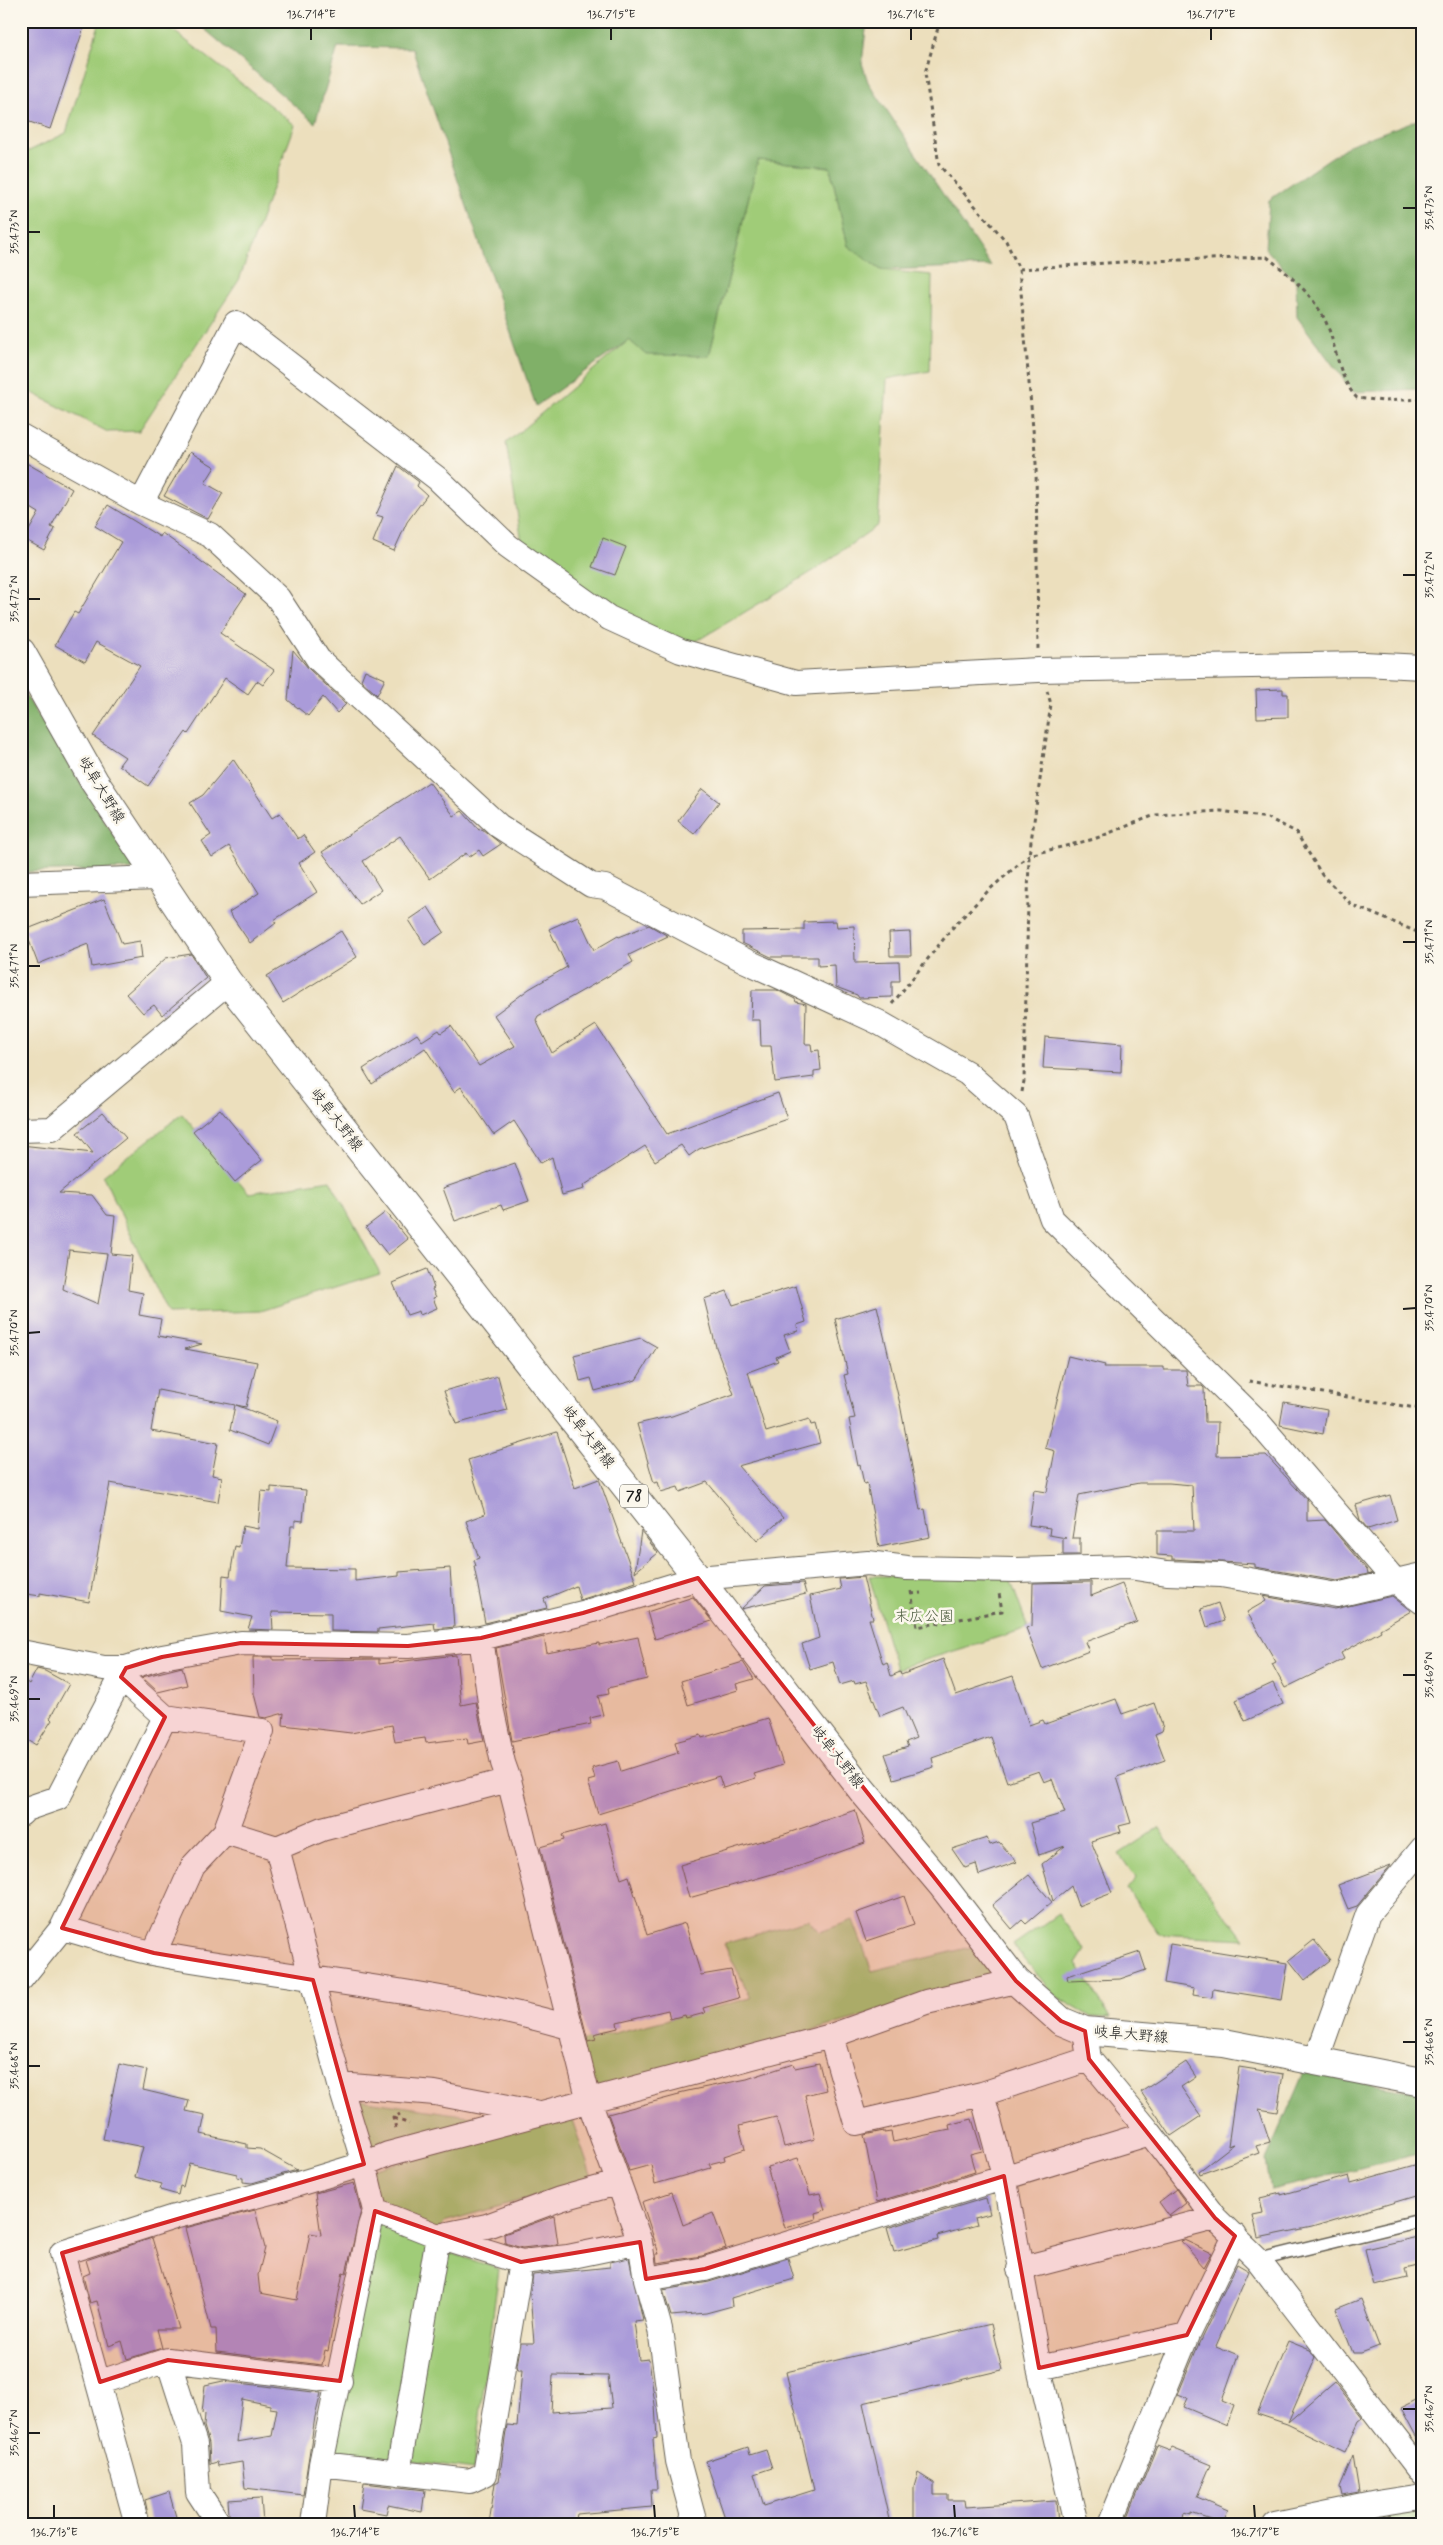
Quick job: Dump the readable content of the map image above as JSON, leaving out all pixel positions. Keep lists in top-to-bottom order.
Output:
{
  "streets": {
    "main road": ["岐阜大野線", "78"]
  },
  "parks": ["末広公園"],
  "coordinates": [
    "136.714°E",
    "136.715°E",
    "136.716°E",
    "136.717°E",
    "35.473°N",
    "35.472°N",
    "35.471°N",
    "35.470°N",
    "35.469°N",
    "35.468°N",
    "35.467°N",
    "136.713°E"
  ]
}
